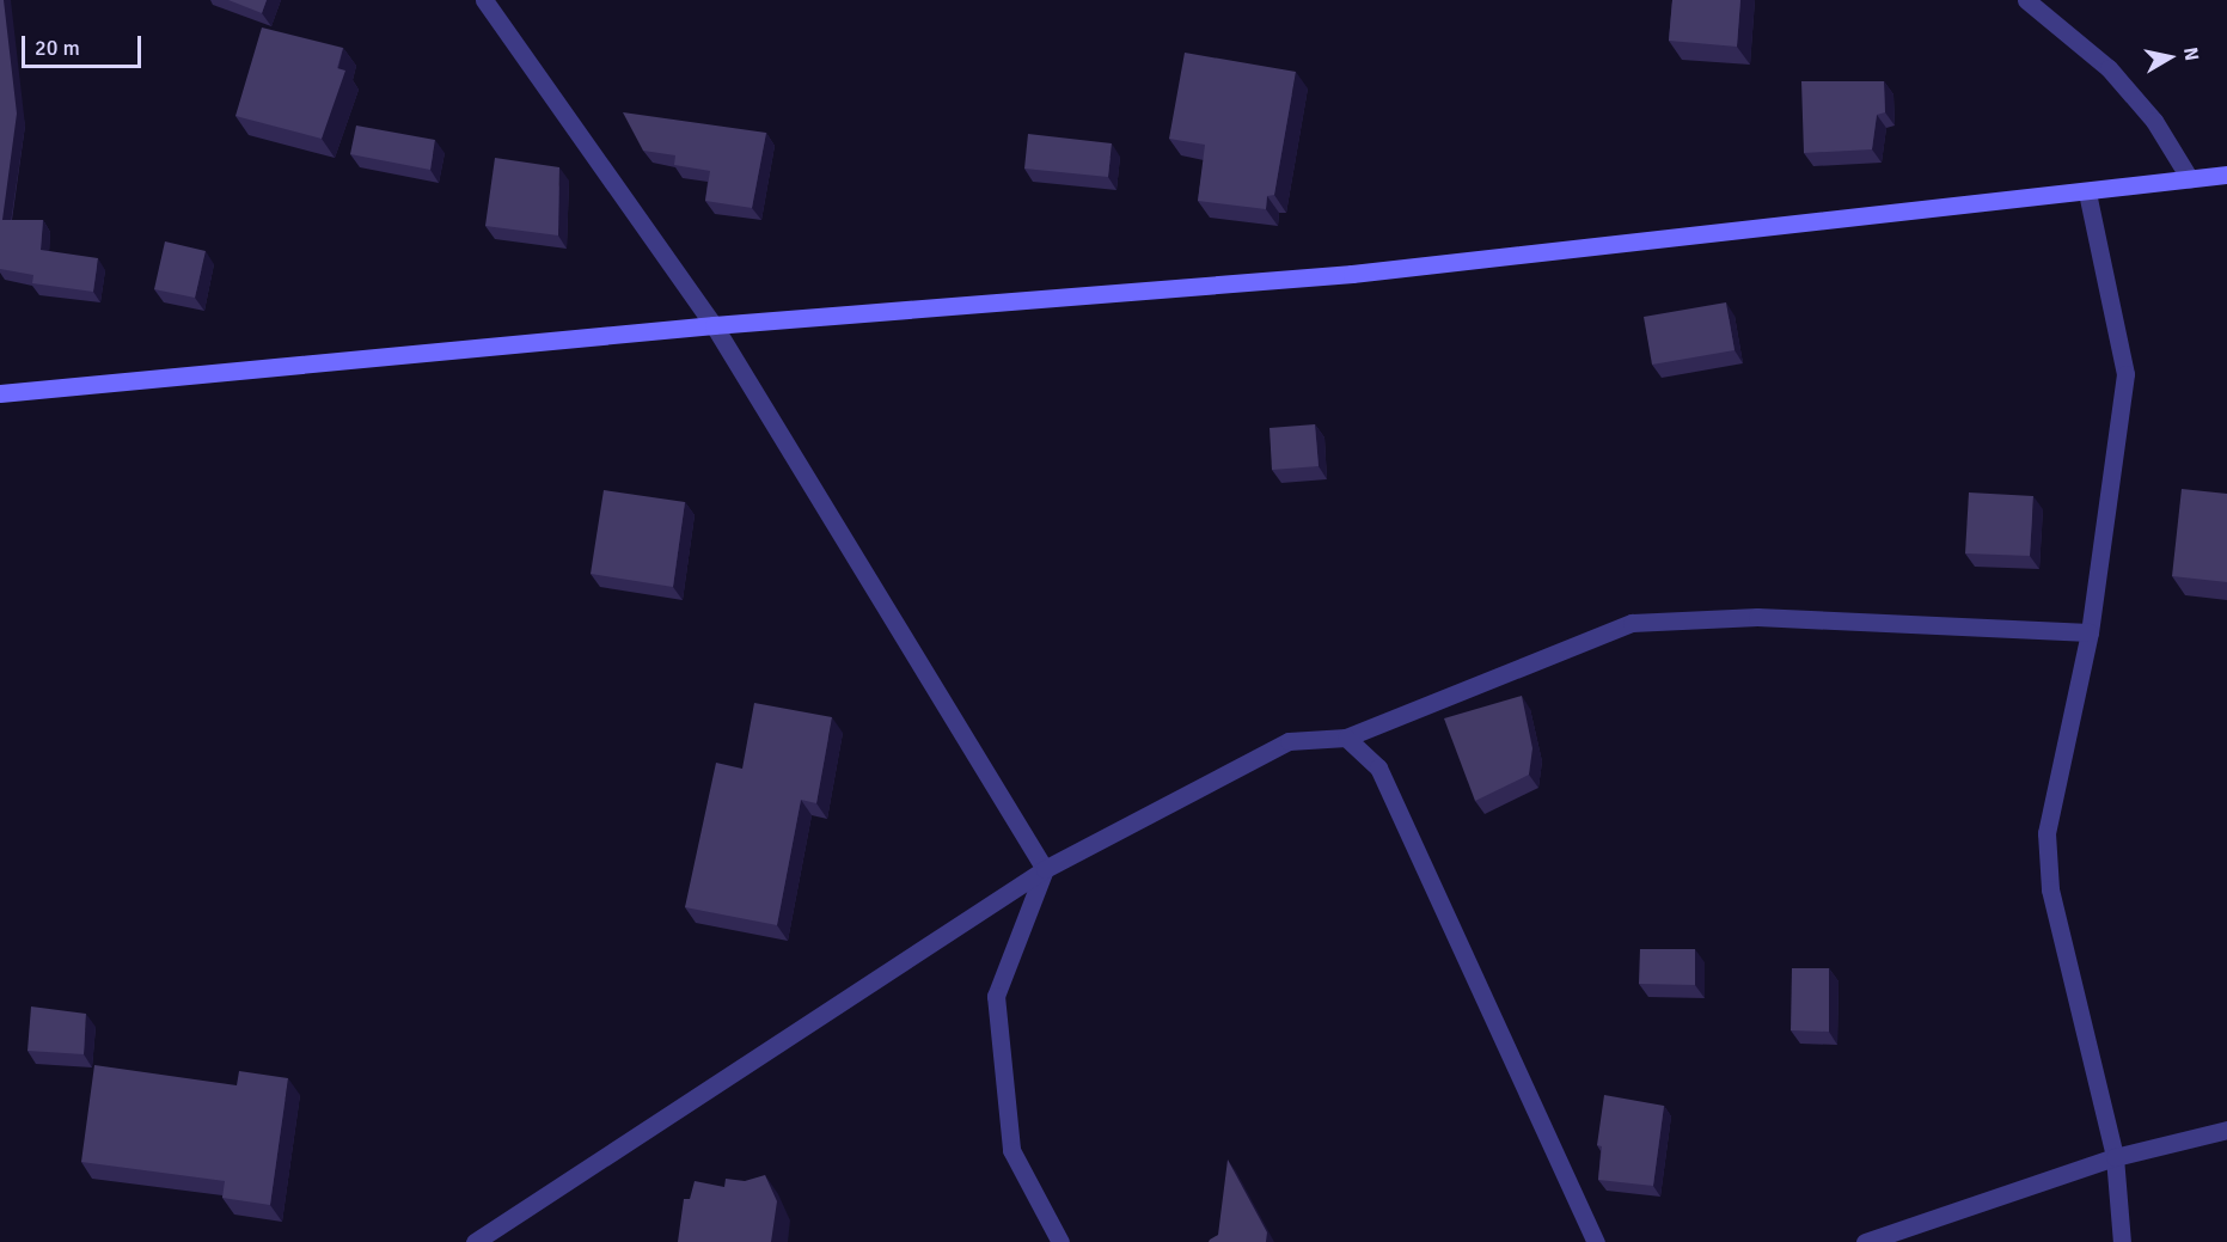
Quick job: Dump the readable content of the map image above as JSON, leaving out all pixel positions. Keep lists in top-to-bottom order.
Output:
{
  "scale_bar": "20 m",
  "north": "right"
}
